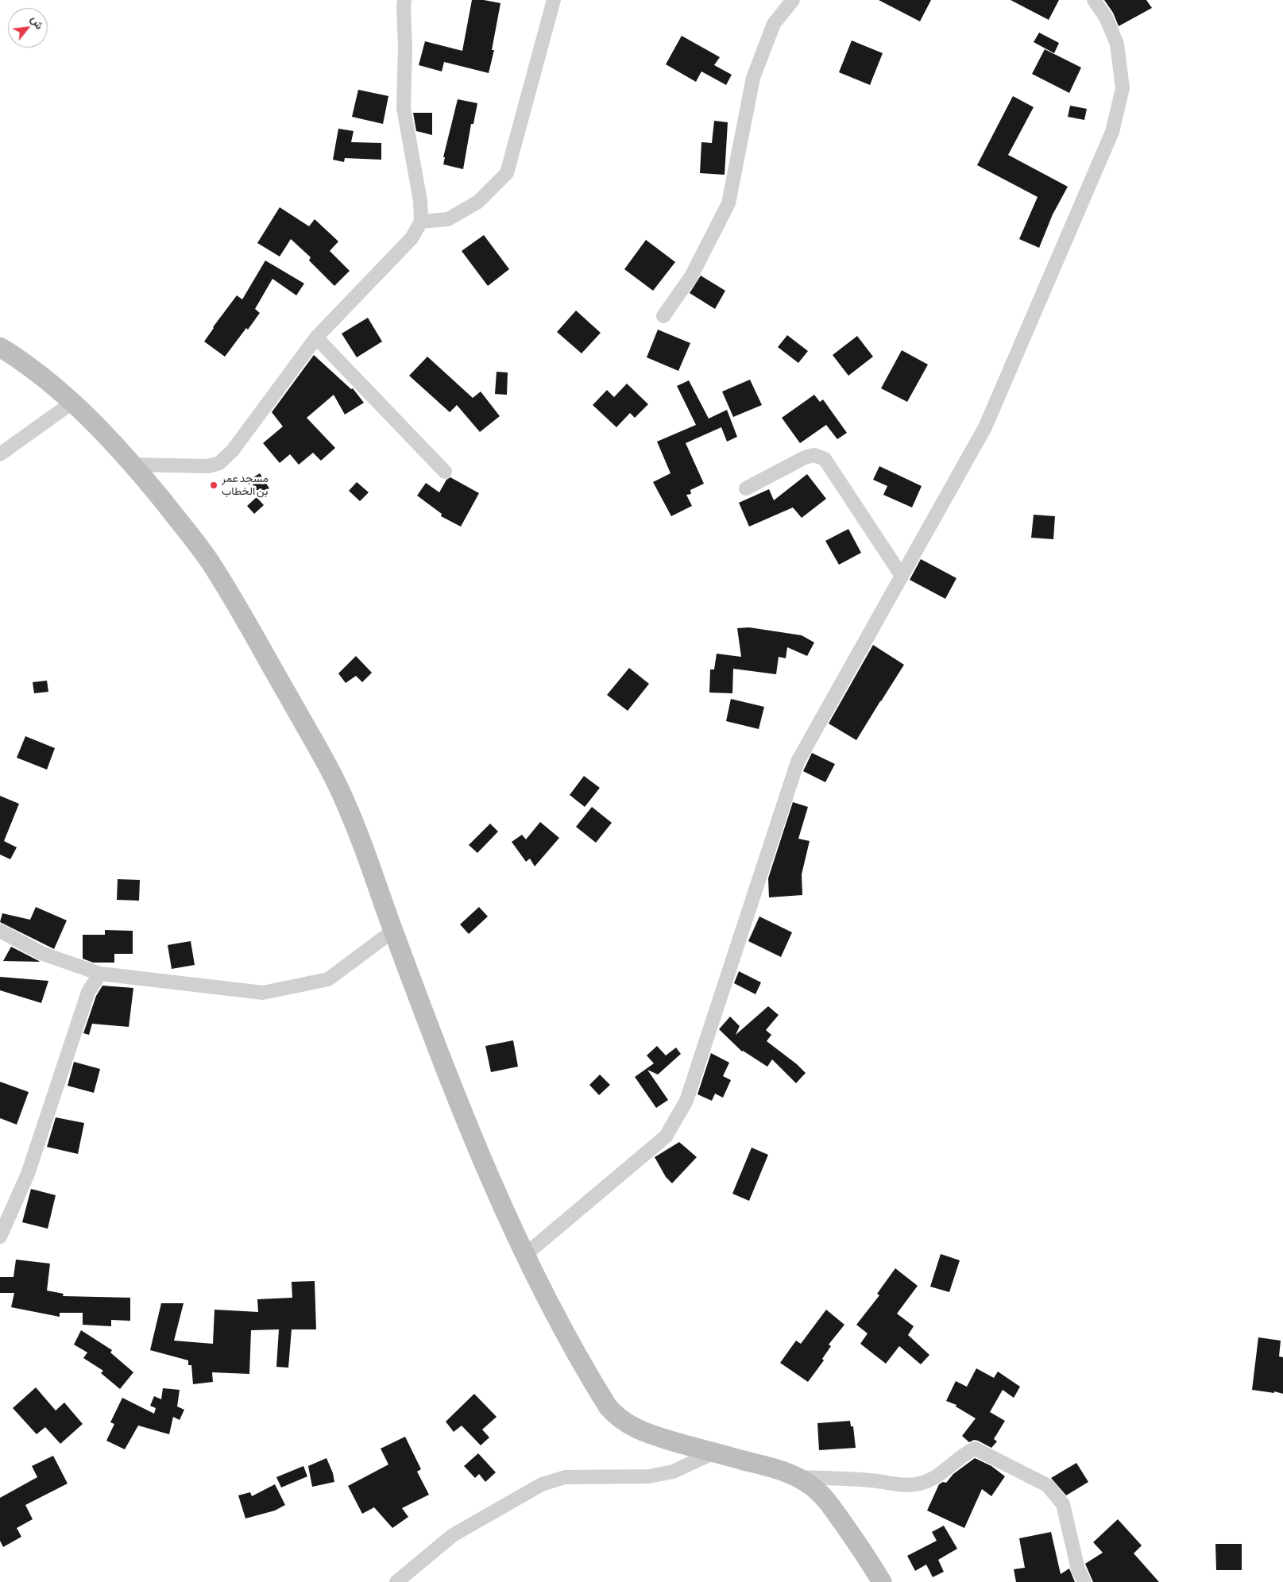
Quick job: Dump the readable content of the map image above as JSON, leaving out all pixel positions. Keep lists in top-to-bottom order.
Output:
{
  "places": ["مسجد عمر بن الخطاب"],
  "north": "top right"
}
